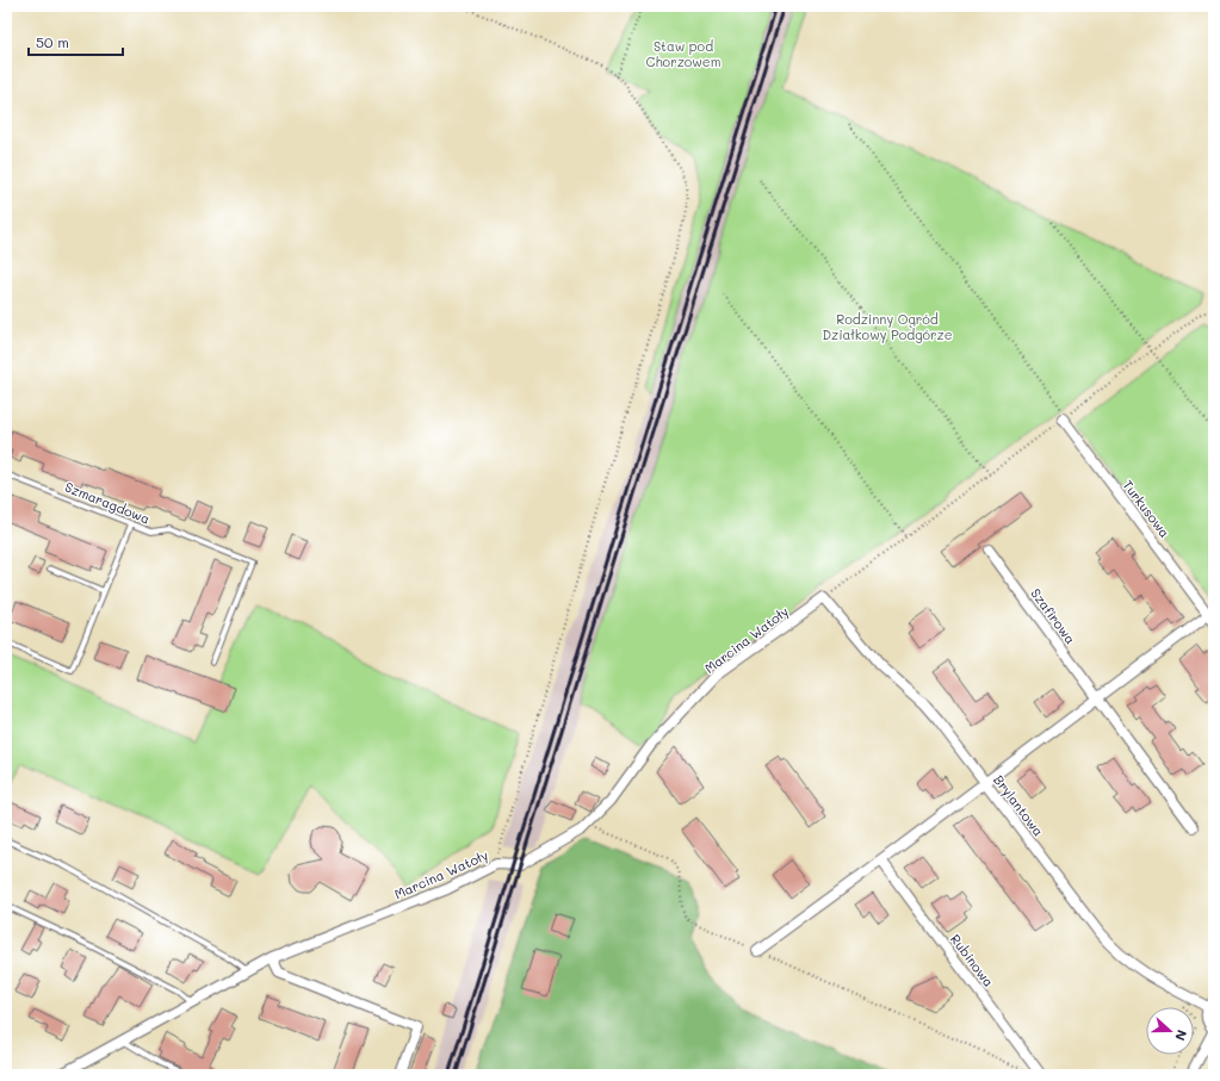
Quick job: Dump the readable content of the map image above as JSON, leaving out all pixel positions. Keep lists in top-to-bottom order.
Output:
{
  "streets": {
    "street": [
      "Turkusowa",
      "Szafirowa",
      "Marcina Watoły",
      "Brylantowa",
      "Rubinowa"
    ],
    "lane": ["Szmaragdowa"]
  },
  "crossings": [
    ["Turkusowa", "Szafirowa"],
    ["Marcina Watoły", "Brylantowa"]
  ],
  "parks": ["Staw pod Chorzowem", "Rodzinny Ogród Działkowy Podgórze"],
  "scale_bar": "50 m",
  "north": "right"
}
